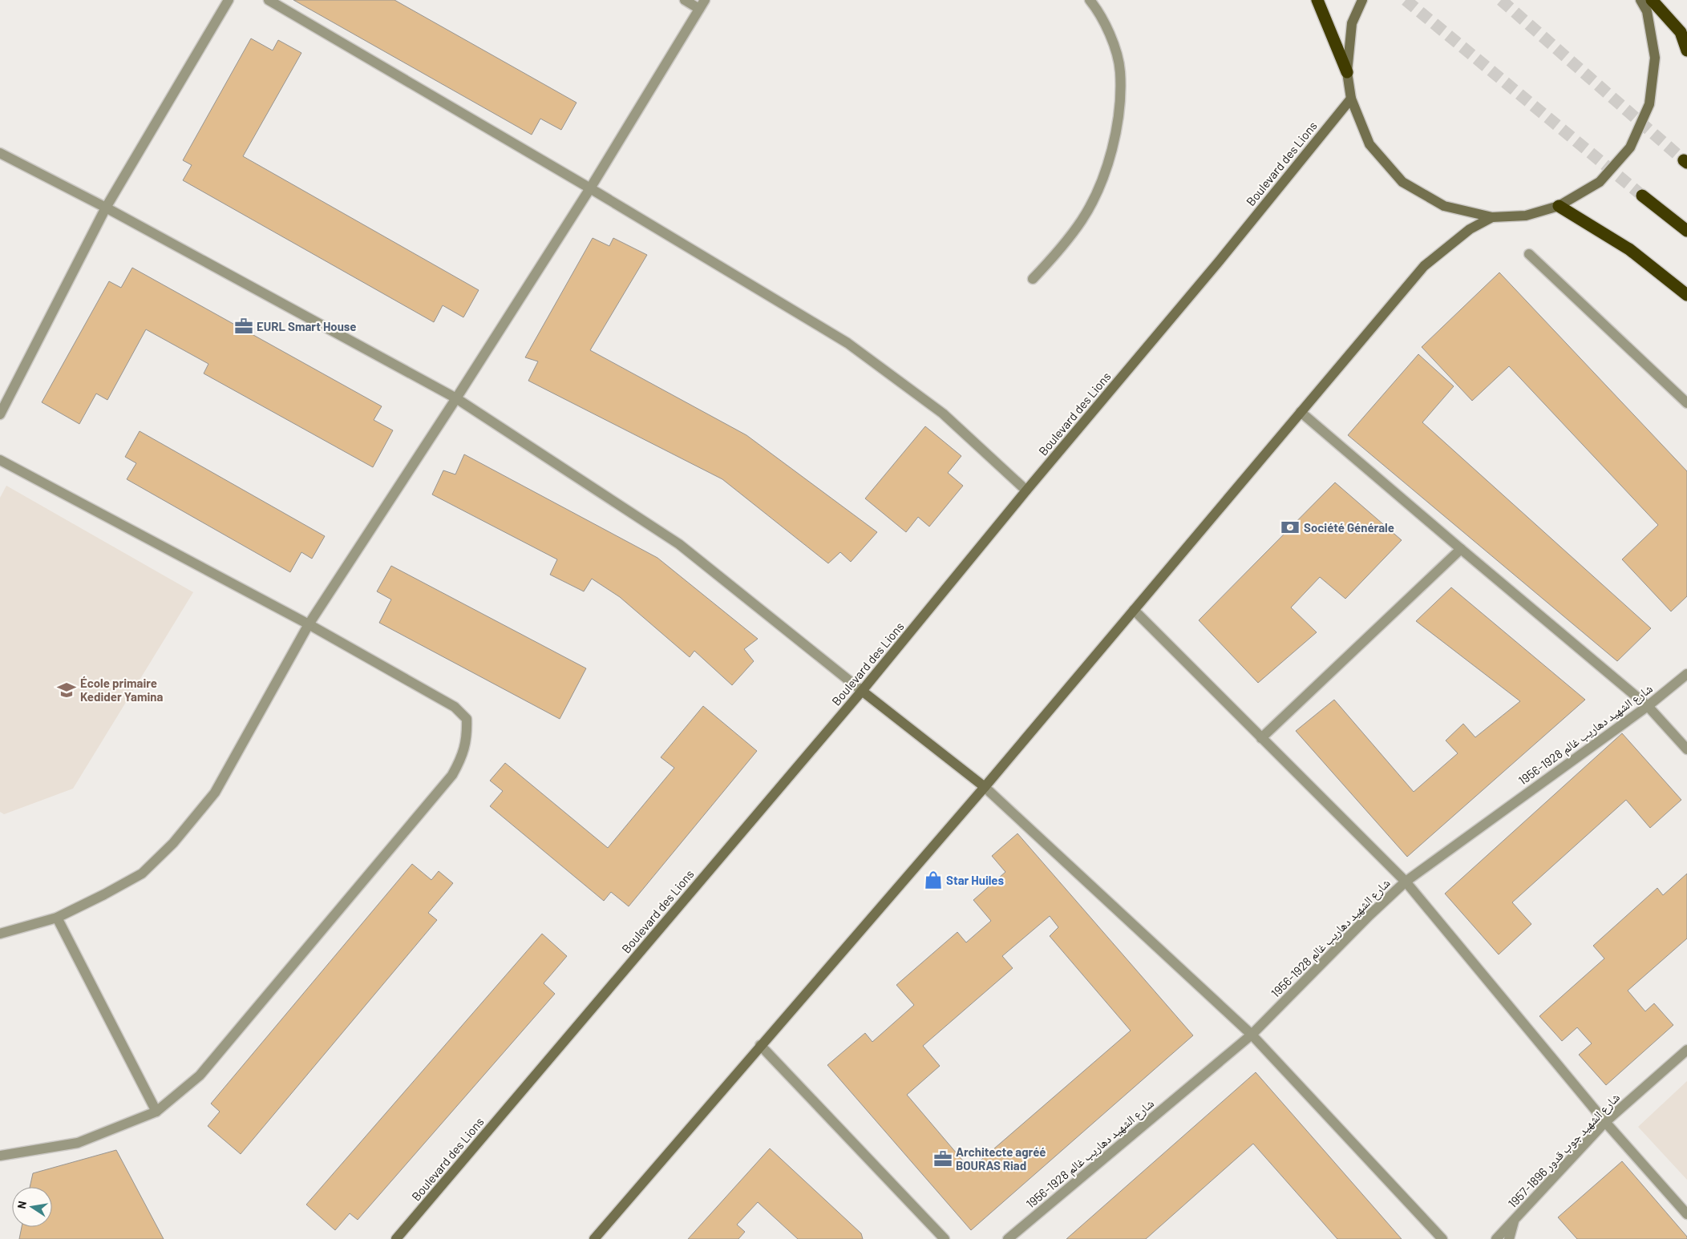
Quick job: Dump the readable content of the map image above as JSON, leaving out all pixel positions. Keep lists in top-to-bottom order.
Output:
{
  "streets": {
    "main road": ["Boulevard des Lions"],
    "street": ["شارع الشهيد دهاريب غالم 1928-1956", "شارع الشهيد جوب قدور 1896-1957"]
  },
  "places": {
    "office": ["EURL Smart House", "Architecte agréé BOURAS Riad"],
    "bank": ["Société Générale"],
    "school or university": ["École primaire Kedider Yamina"],
    "shop": ["Star Huiles"]
  },
  "north": "left"
}
